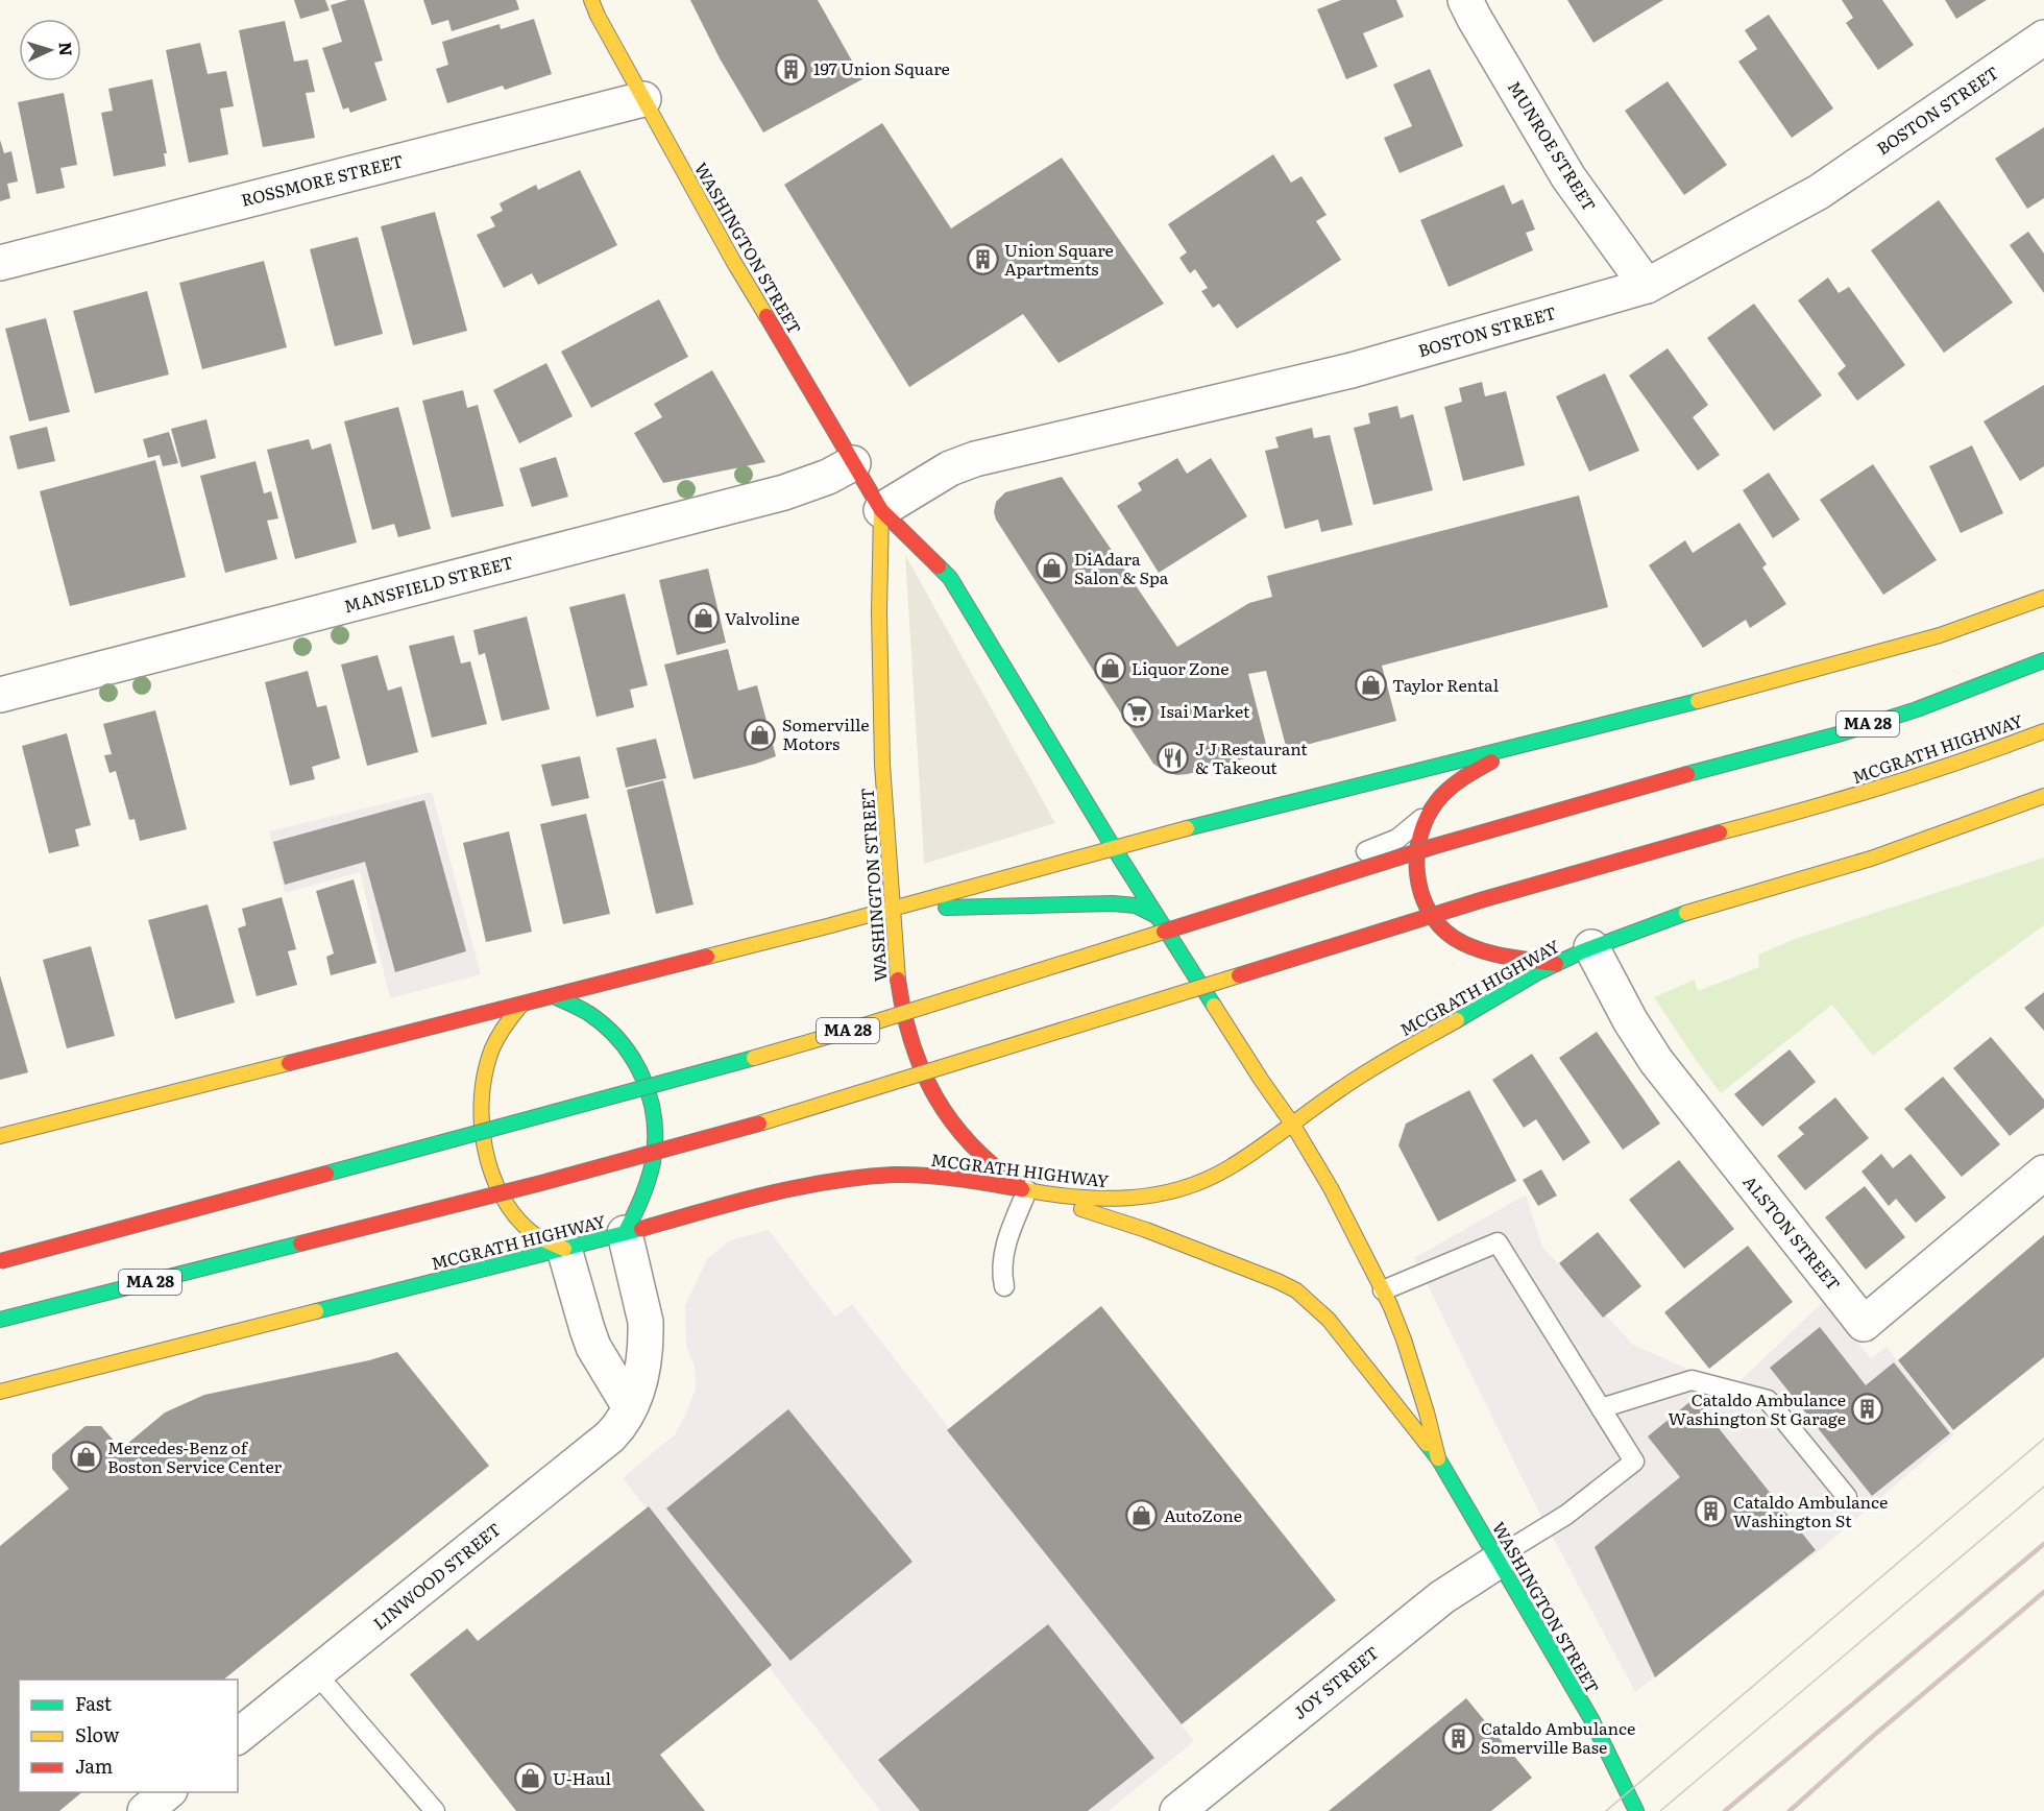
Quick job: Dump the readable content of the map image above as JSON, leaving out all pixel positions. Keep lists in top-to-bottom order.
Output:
{
  "streets": {
    "main road": ["WASHINGTON STREET", "MA 28", "MCGRATH HIGHWAY"],
    "street": [
      "BOSTON STREET",
      "MUNROE STREET",
      "ROSSMORE STREET",
      "MANSFIELD STREET",
      "ALSTON STREET",
      "LINWOOD STREET",
      "JOY STREET"
    ]
  },
  "crossings": [
    ["BOSTON STREET", "MUNROE STREET"],
    ["BOSTON STREET", "WASHINGTON STREET"],
    ["ROSSMORE STREET", "WASHINGTON STREET"],
    ["WASHINGTON STREET", "MANSFIELD STREET"],
    ["WASHINGTON STREET", "MCGRATH HIGHWAY"],
    ["WASHINGTON STREET", "JOY STREET"],
    ["MCGRATH HIGHWAY", "ALSTON STREET"],
    ["MCGRATH HIGHWAY", "LINWOOD STREET"]
  ],
  "places": {
    "building": [
      "197 Union Square",
      "Union Square Apartments",
      "Cataldo Ambulance Washington St Garage",
      "Cataldo Ambulance Washington St",
      "Cataldo Ambulance Somerville Base"
    ],
    "shop": [
      "DiAdara Salon & Spa",
      "Valvoline",
      "Liquor Zone",
      "Taylor Rental",
      "Somerville Motors",
      "Mercedes-Benz of Boston Service Center",
      "AutoZone",
      "U-Haul"
    ],
    "supermarket": ["Isai Market"],
    "restaurant": ["J J Restaurant & Takeout"]
  },
  "legend": ["Fast", "Slow", "Jam"],
  "north": "right"
}
